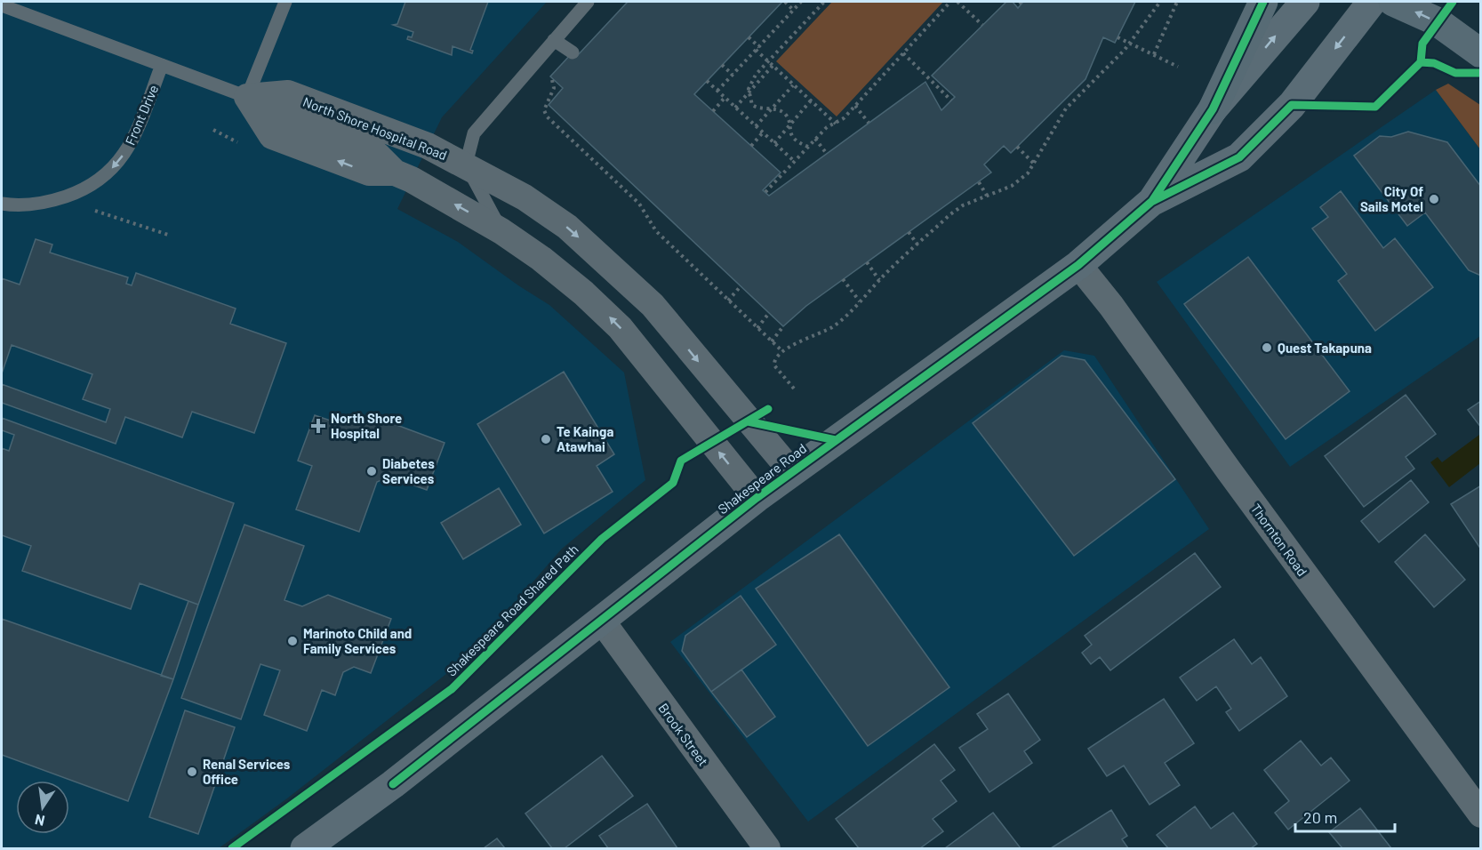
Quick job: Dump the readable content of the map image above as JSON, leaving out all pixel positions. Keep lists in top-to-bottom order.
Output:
{
  "streets": {
    "main road": ["Shakespeare Road"],
    "street": ["North Shore Hospital Road", "Thornton Road", "Brook Street"],
    "lane": ["Front Drive"],
    "cycle path": ["Shakespeare Road Shared Path"]
  },
  "crossings": [
    ["Front Drive", "North Shore Hospital Road"],
    ["North Shore Hospital Road", "Shakespeare Road"],
    ["Shakespeare Road", "Thornton Road"],
    ["Shakespeare Road", "Brook Street"]
  ],
  "one_way": ["Front Drive", "North Shore Hospital Road"],
  "places": {
    "other": [
      "City Of Sails Motel",
      "Quest Takapuna",
      "Te Kainga Atawhai",
      "Diabetes Services",
      "Marinoto Child and Family Services",
      "Renal Services Office"
    ],
    "health": ["North Shore Hospital"]
  },
  "scale_bar": "20 m",
  "north": "bottom"
}
